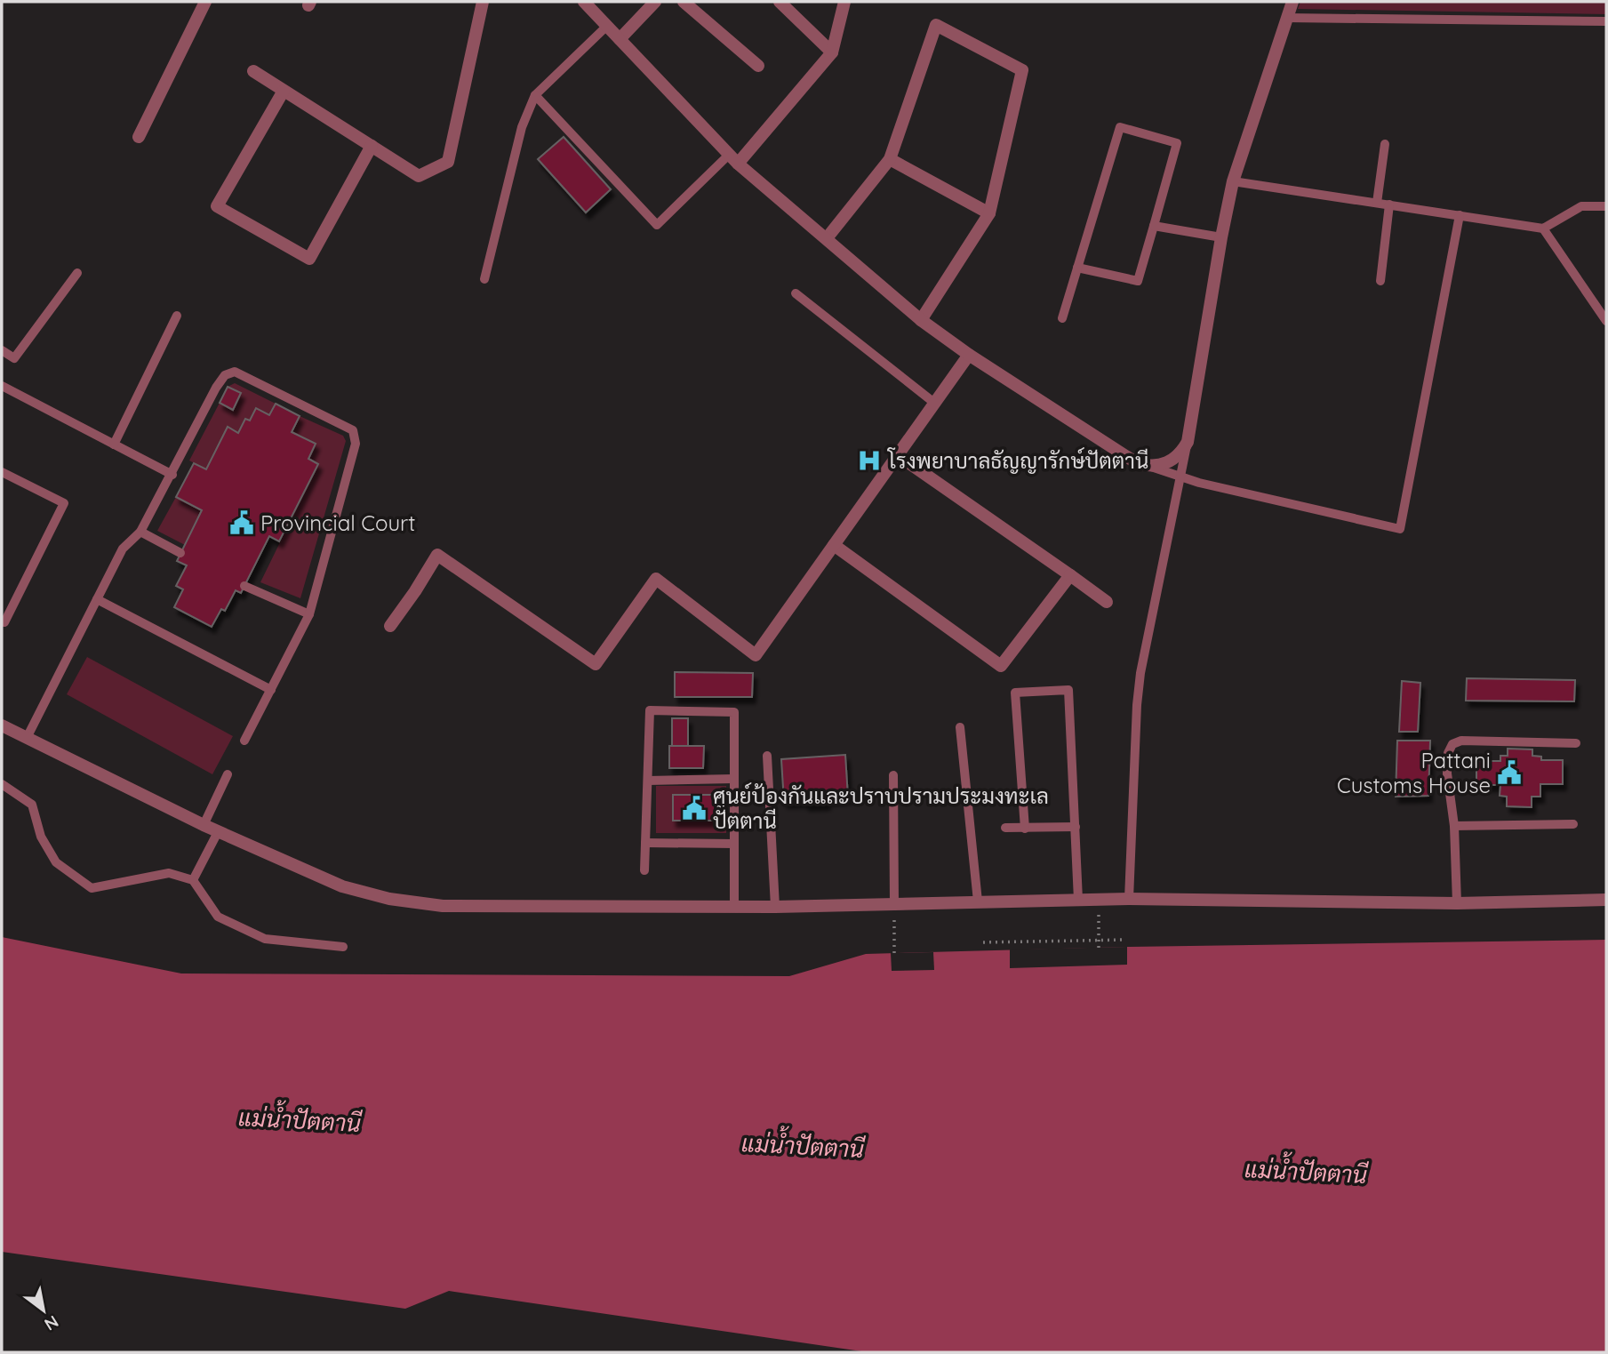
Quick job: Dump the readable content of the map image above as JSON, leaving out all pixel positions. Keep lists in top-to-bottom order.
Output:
{
  "water": ["แม่น้ำปัตตานี"],
  "places": {
    "hospital": ["โรงพยาบาลธัญญารักษ์ปัตตานี"],
    "public building": ["Provincial Court", "Pattani Customs House", "ศูนย์ป้องกันและปราบปรามประมงทะเล ปัตตานี"]
  },
  "north": "bottom right"
}
